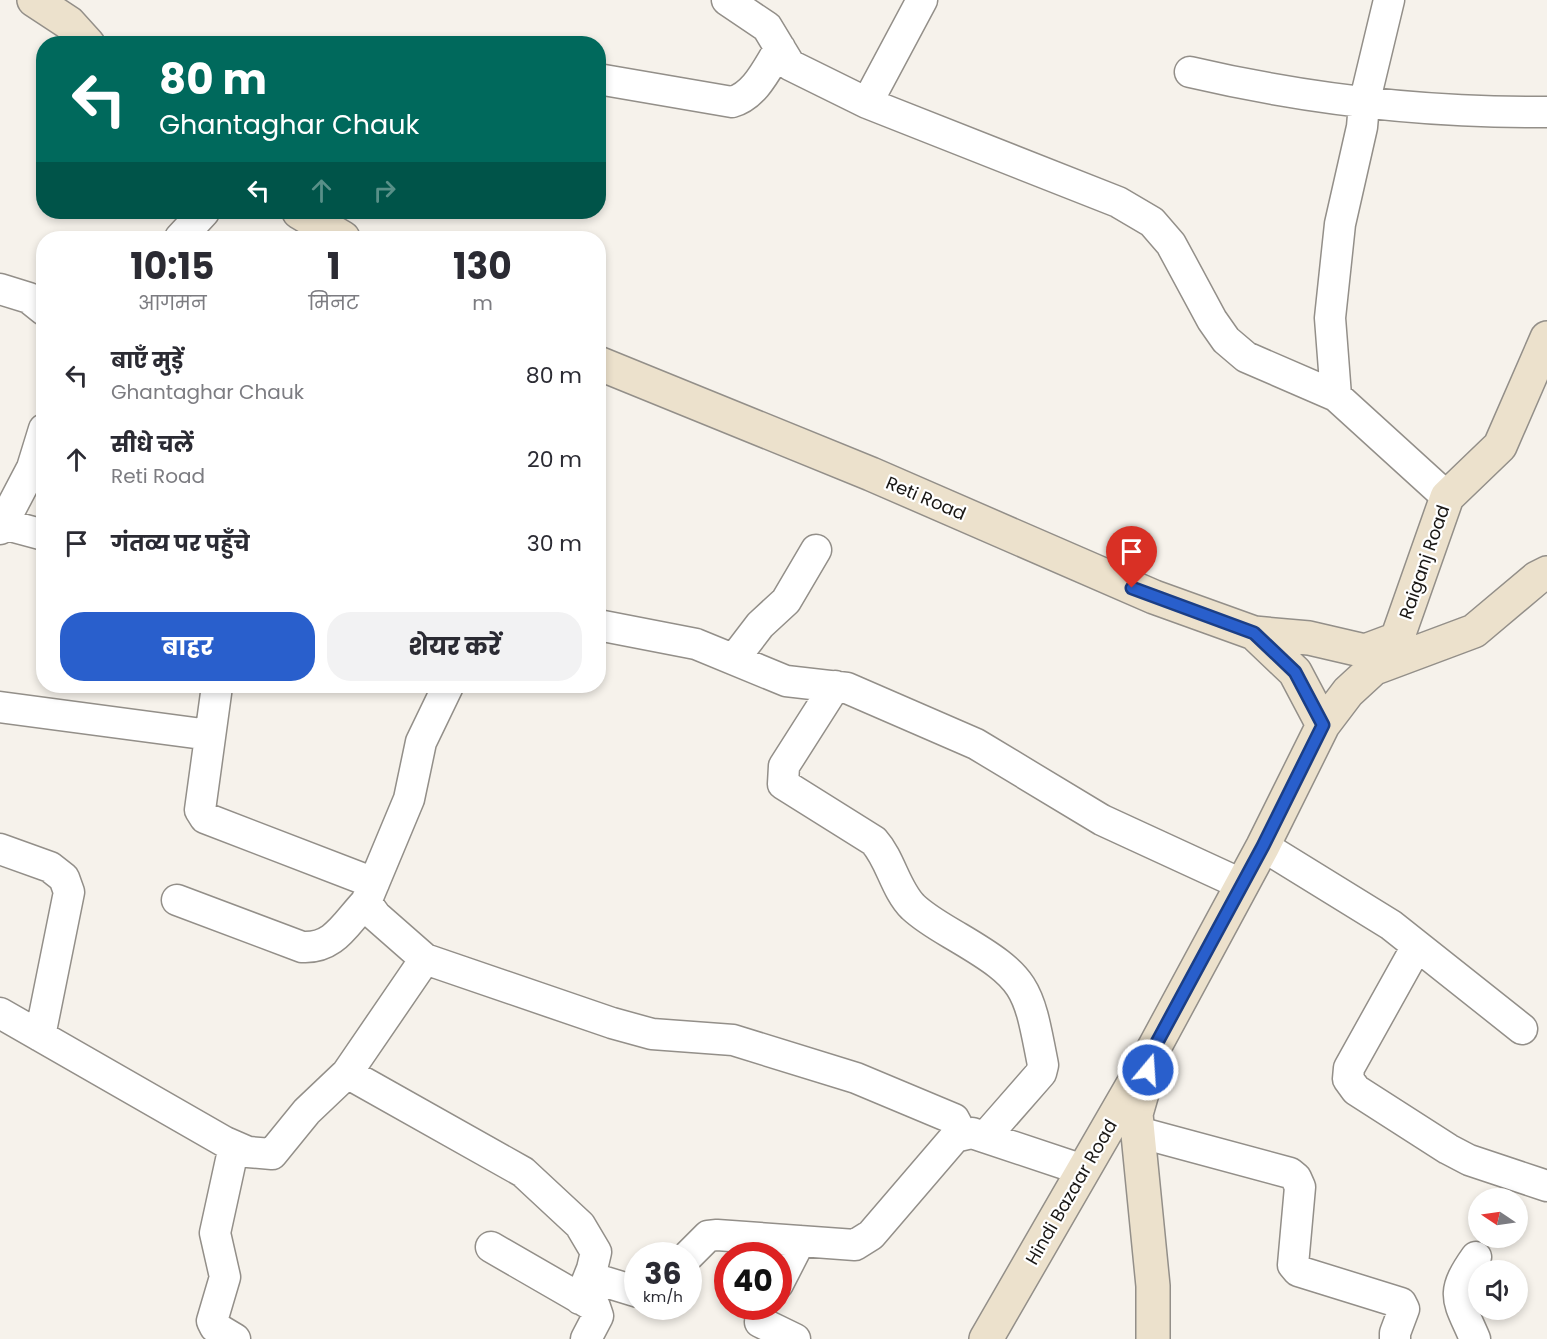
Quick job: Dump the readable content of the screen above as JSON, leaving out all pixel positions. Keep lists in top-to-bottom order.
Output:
{
  "streets": {
    "main road": ["Reti Road", "Raiganj Road", "Hindi Bazaar Road"]
  },
  "crossings": [
    ["Raiganj Road", "Hindi Bazaar Road"]
  ],
  "north": "left",
  "page": {
    "turn": ["80 m", "Ghantaghar Chauk"],
    "eta": [
      "10:15",
      "आगमन",
      "1",
      "मिनट",
      "130",
      "m"
    ],
    "list": [
      {
        "name": "बाएँ मुड़ें",
        "note": "Ghantaghar Chauk",
        "value": "80 m"
      },
      {
        "name": "सीधे चलें",
        "note": "Reti Road",
        "value": "20 m"
      },
      {
        "name": "गंतव्य पर पहुँचे",
        "value": "30 m"
      }
    ],
    "buttons": ["बाहर", "शेयर करें"],
    "speed": "36 km/h",
    "limit": "40"
  }
}
